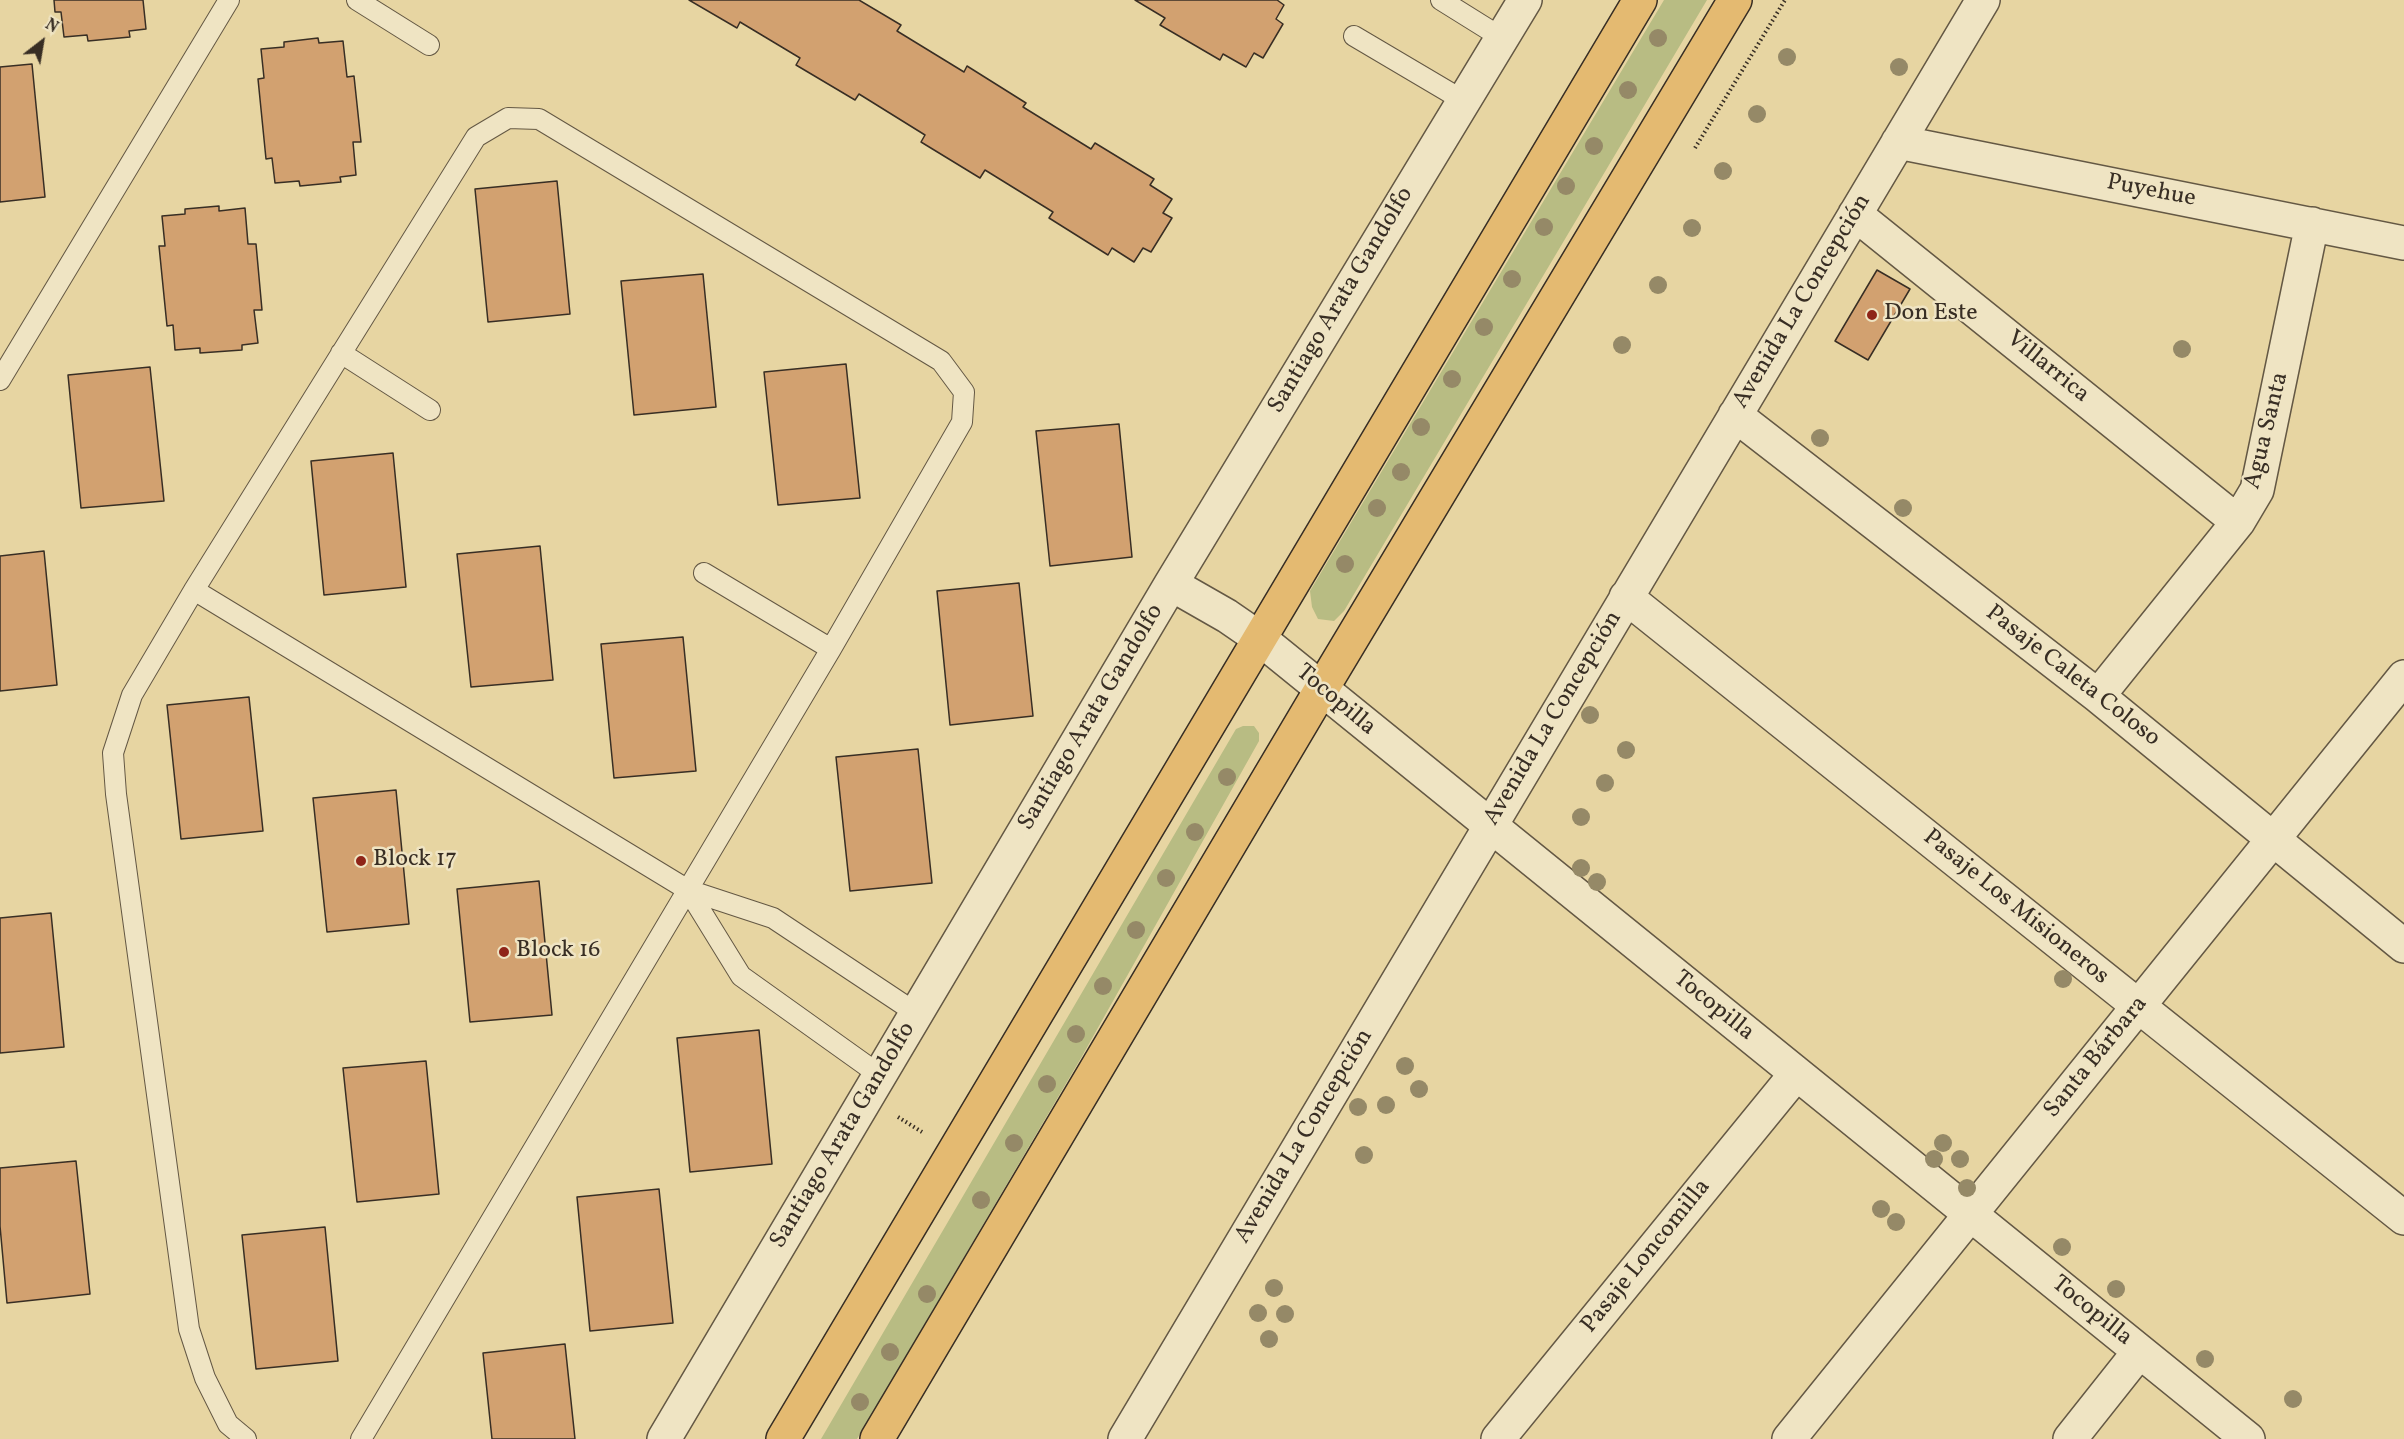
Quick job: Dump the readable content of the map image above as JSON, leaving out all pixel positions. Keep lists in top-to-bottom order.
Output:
{
  "streets": {
    "street": [
      "Puyehue",
      "Santiago Arata Gandolfo",
      "Avenida La Concepción",
      "Villarrica",
      "Agua Santa",
      "Pasaje Caleta Coloso",
      "Tocopilla",
      "Pasaje Los Misioneros",
      "Santa Bárbara",
      "Pasaje Loncomilla"
    ]
  },
  "crossings": [
    ["Puyehue", "Avenida La Concepción"],
    ["Puyehue", "Agua Santa"],
    ["Santiago Arata Gandolfo", "Tocopilla"],
    ["Avenida La Concepción", "Villarrica"],
    ["Avenida La Concepción", "Pasaje Caleta Coloso"],
    ["Avenida La Concepción", "Tocopilla"],
    ["Avenida La Concepción", "Pasaje Los Misioneros"],
    ["Villarrica", "Agua Santa"],
    ["Agua Santa", "Pasaje Caleta Coloso"],
    ["Pasaje Caleta Coloso", "Santa Bárbara"],
    ["Tocopilla", "Santa Bárbara"],
    ["Tocopilla", "Pasaje Loncomilla"],
    ["Pasaje Los Misioneros", "Santa Bárbara"]
  ],
  "places": ["Don Este", "Block 17", "Block 16"],
  "north": "top right"
}
